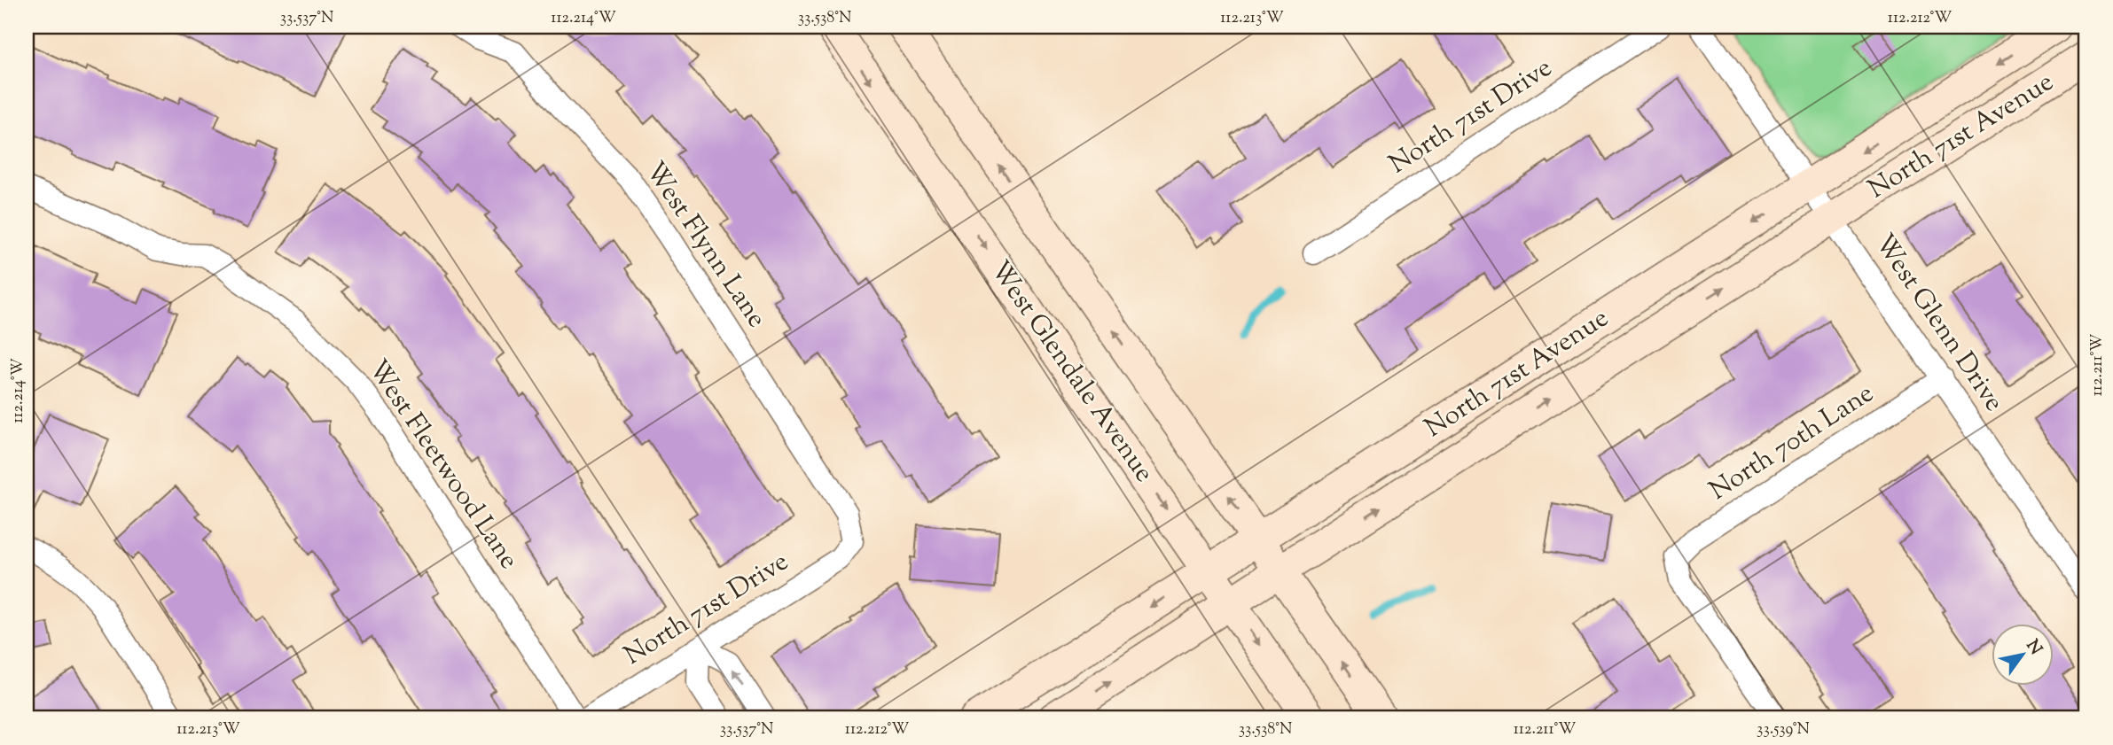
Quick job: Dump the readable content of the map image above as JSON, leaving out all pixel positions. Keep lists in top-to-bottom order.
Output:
{
  "streets": {
    "street": [
      "North 71st Drive",
      "North 71st Avenue",
      "West Flynn Lane",
      "West Glenn Drive",
      "West Glendale Avenue",
      "North 70th Lane",
      "West Fleetwood Lane"
    ]
  },
  "crossings": [
    ["North 71st Drive", "West Flynn Lane"],
    ["North 71st Avenue", "West Glenn Drive"],
    ["North 71st Avenue", "West Glendale Avenue"],
    ["West Glenn Drive", "North 70th Lane"]
  ],
  "north": "top right",
  "coordinates": [
    "33.537°N",
    "112.214°W",
    "33.538°N",
    "112.213°W",
    "112.212°W",
    "112.211°W",
    "33.539°N"
  ]
}
